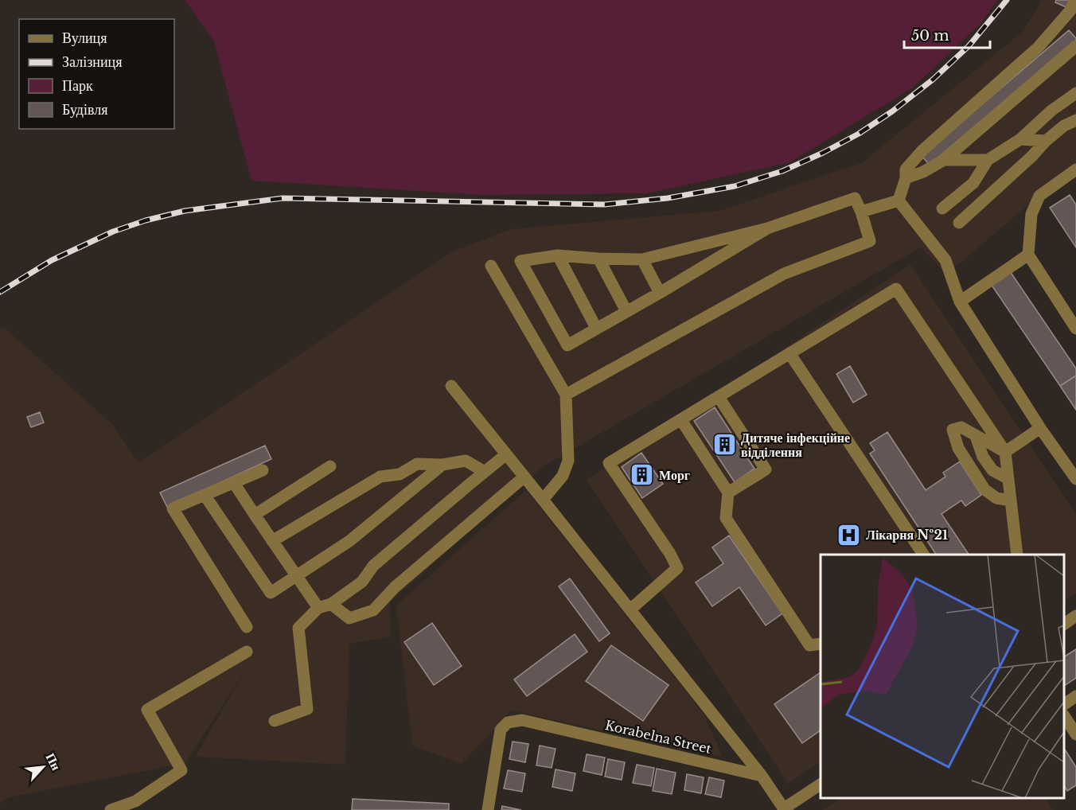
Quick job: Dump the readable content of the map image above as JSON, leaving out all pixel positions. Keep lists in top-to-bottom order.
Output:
{
  "streets": {
    "street": ["Korabelna Street"]
  },
  "places": {
    "building": ["Дитяче інфекційне відділення", "Морг"],
    "hospital": ["Лікарня №21"]
  },
  "legend": [
    "Вулиця",
    "Залізниця",
    "Парк",
    "Будівля"
  ],
  "scale_bar": "50 m",
  "north": "top right"
}
